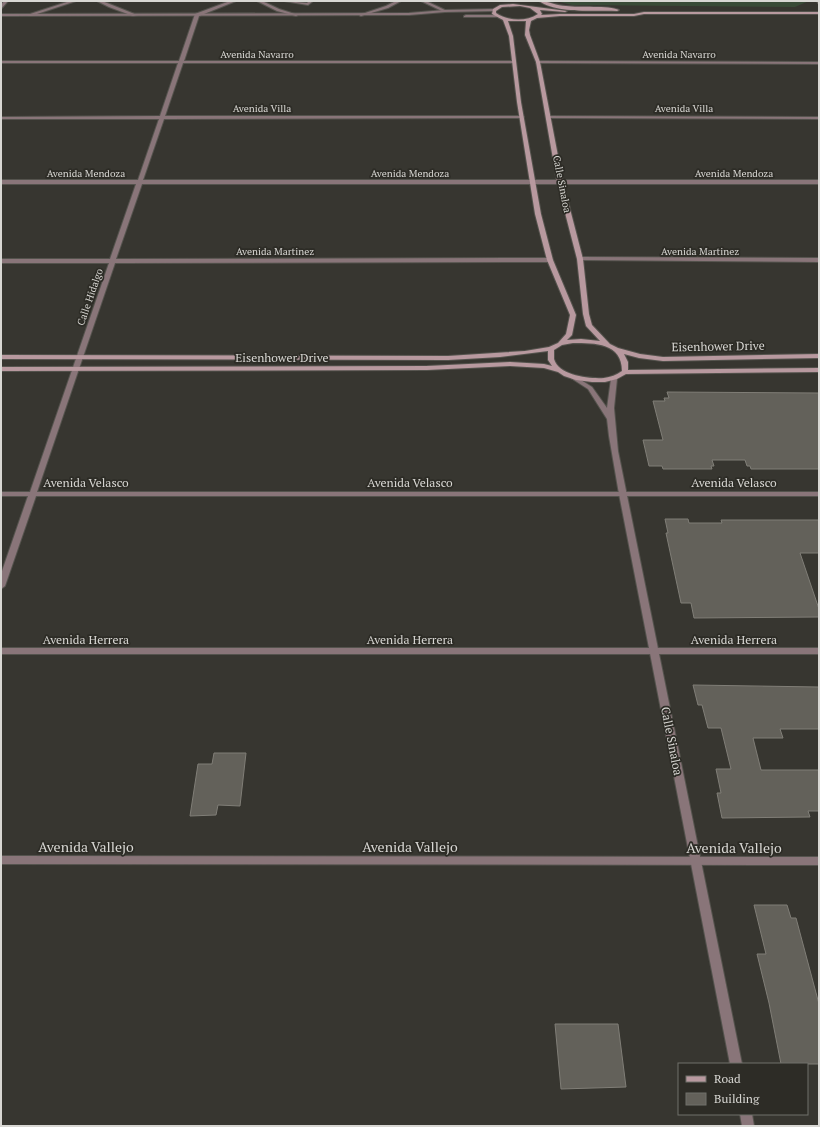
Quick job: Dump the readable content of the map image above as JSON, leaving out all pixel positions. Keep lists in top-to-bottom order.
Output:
{
  "streets": {
    "main road": ["Calle Sinaloa", "Eisenhower Drive"],
    "street": [
      "Avenida Navarro",
      "Avenida Villa",
      "Avenida Mendoza",
      "Avenida Martinez",
      "Calle Hidalgo",
      "Avenida Velasco",
      "Avenida Herrera",
      "Avenida Vallejo"
    ]
  },
  "crossings": [
    ["Avenida Navarro", "Calle Sinaloa"],
    ["Avenida Navarro", "Calle Hidalgo"],
    ["Avenida Villa", "Calle Sinaloa"],
    ["Avenida Villa", "Calle Hidalgo"],
    ["Avenida Mendoza", "Calle Sinaloa"],
    ["Avenida Mendoza", "Calle Hidalgo"],
    ["Calle Sinaloa", "Avenida Martinez"],
    ["Calle Sinaloa", "Eisenhower Drive"],
    ["Calle Sinaloa", "Avenida Velasco"],
    ["Calle Sinaloa", "Avenida Herrera"],
    ["Calle Sinaloa", "Avenida Vallejo"],
    ["Avenida Martinez", "Calle Hidalgo"],
    ["Calle Hidalgo", "Eisenhower Drive"],
    ["Calle Hidalgo", "Avenida Velasco"]
  ],
  "legend": ["Road", "Building"]
}
